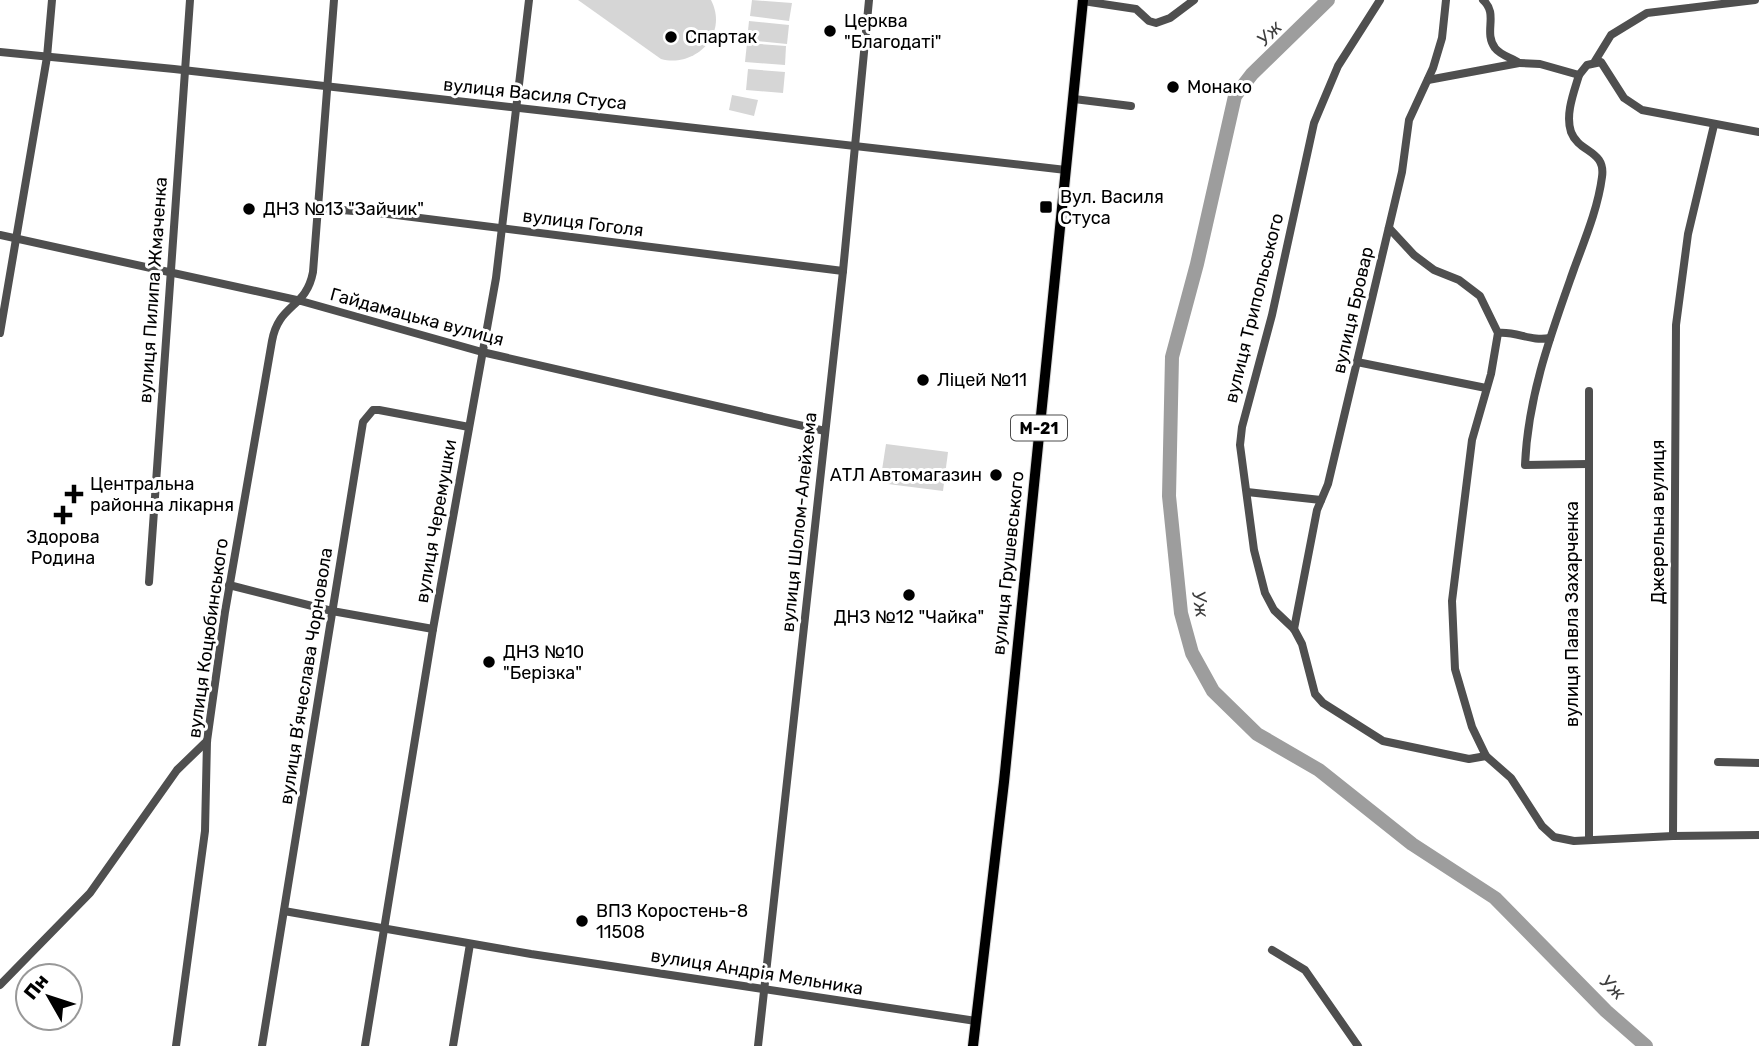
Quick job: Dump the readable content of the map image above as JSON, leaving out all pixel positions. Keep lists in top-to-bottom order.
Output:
{
  "streets": {
    "highway": ["М-21", "вулиця Грушевського"],
    "street": [
      "вулиця Василя Стуса",
      "вулиця Гоголя",
      "вулиця Пилипа Жмаченка",
      "вулиця Трипольського",
      "вулиця Бровар",
      "Гайдамацька вулиця",
      "вулиця Черемушки",
      "вулиця Шолом-Алейхема",
      "Джерельна вулиця",
      "вулиця Павла Захарченка",
      "вулиця Коцюбинського",
      "вулиця Вʼячеслава Чорновола",
      "вулиця Андрія Мельника"
    ]
  },
  "crossings": [
    ["вулиця Василя Стуса", "вулиця Пилипа Жмаченка"],
    ["вулиця Василя Стуса", "вулиця Черемушки"],
    ["вулиця Василя Стуса", "вулиця Шолом-Алейхема"],
    ["вулиця Василя Стуса", "вулиця Грушевського"],
    ["вулиця Василя Стуса", "вулиця Коцюбинського"],
    ["вулиця Гоголя", "вулиця Черемушки"],
    ["вулиця Гоголя", "вулиця Шолом-Алейхема"],
    ["вулиця Гоголя", "вулиця Коцюбинського"],
    ["вулиця Пилипа Жмаченка", "Гайдамацька вулиця"],
    ["вулиця Трипольського", "вулиця Бровар"],
    ["Гайдамацька вулиця", "вулиця Черемушки"],
    ["Гайдамацька вулиця", "вулиця Шолом-Алейхема"],
    ["Гайдамацька вулиця", "вулиця Коцюбинського"],
    ["вулиця Черемушки", "вулиця Вʼячеслава Чорновола"],
    ["вулиця Черемушки", "вулиця Андрія Мельника"],
    ["вулиця Шолом-Алейхема", "вулиця Андрія Мельника"],
    ["вулиця Грушевського", "вулиця Андрія Мельника"],
    ["вулиця Вʼячеслава Чорновола", "вулиця Андрія Мельника"]
  ],
  "water": ["Уж"],
  "places": {
    "other": [
      "Церква \"Благодаті\"",
      "Спартак",
      "Монако",
      "ДНЗ №13 \"Зайчик\"",
      "Ліцей №11",
      "АТЛ Автомагазин",
      "ДНЗ №12 \"Чайка\"",
      "ДНЗ №10 \"Берізка\"",
      "ВПЗ Коростень-8 11508"
    ],
    "transit": ["Вул. Василя Стуса"],
    "health": ["Центральна районна лікарня", "Здорова Родина"]
  },
  "north": "top left"
}
